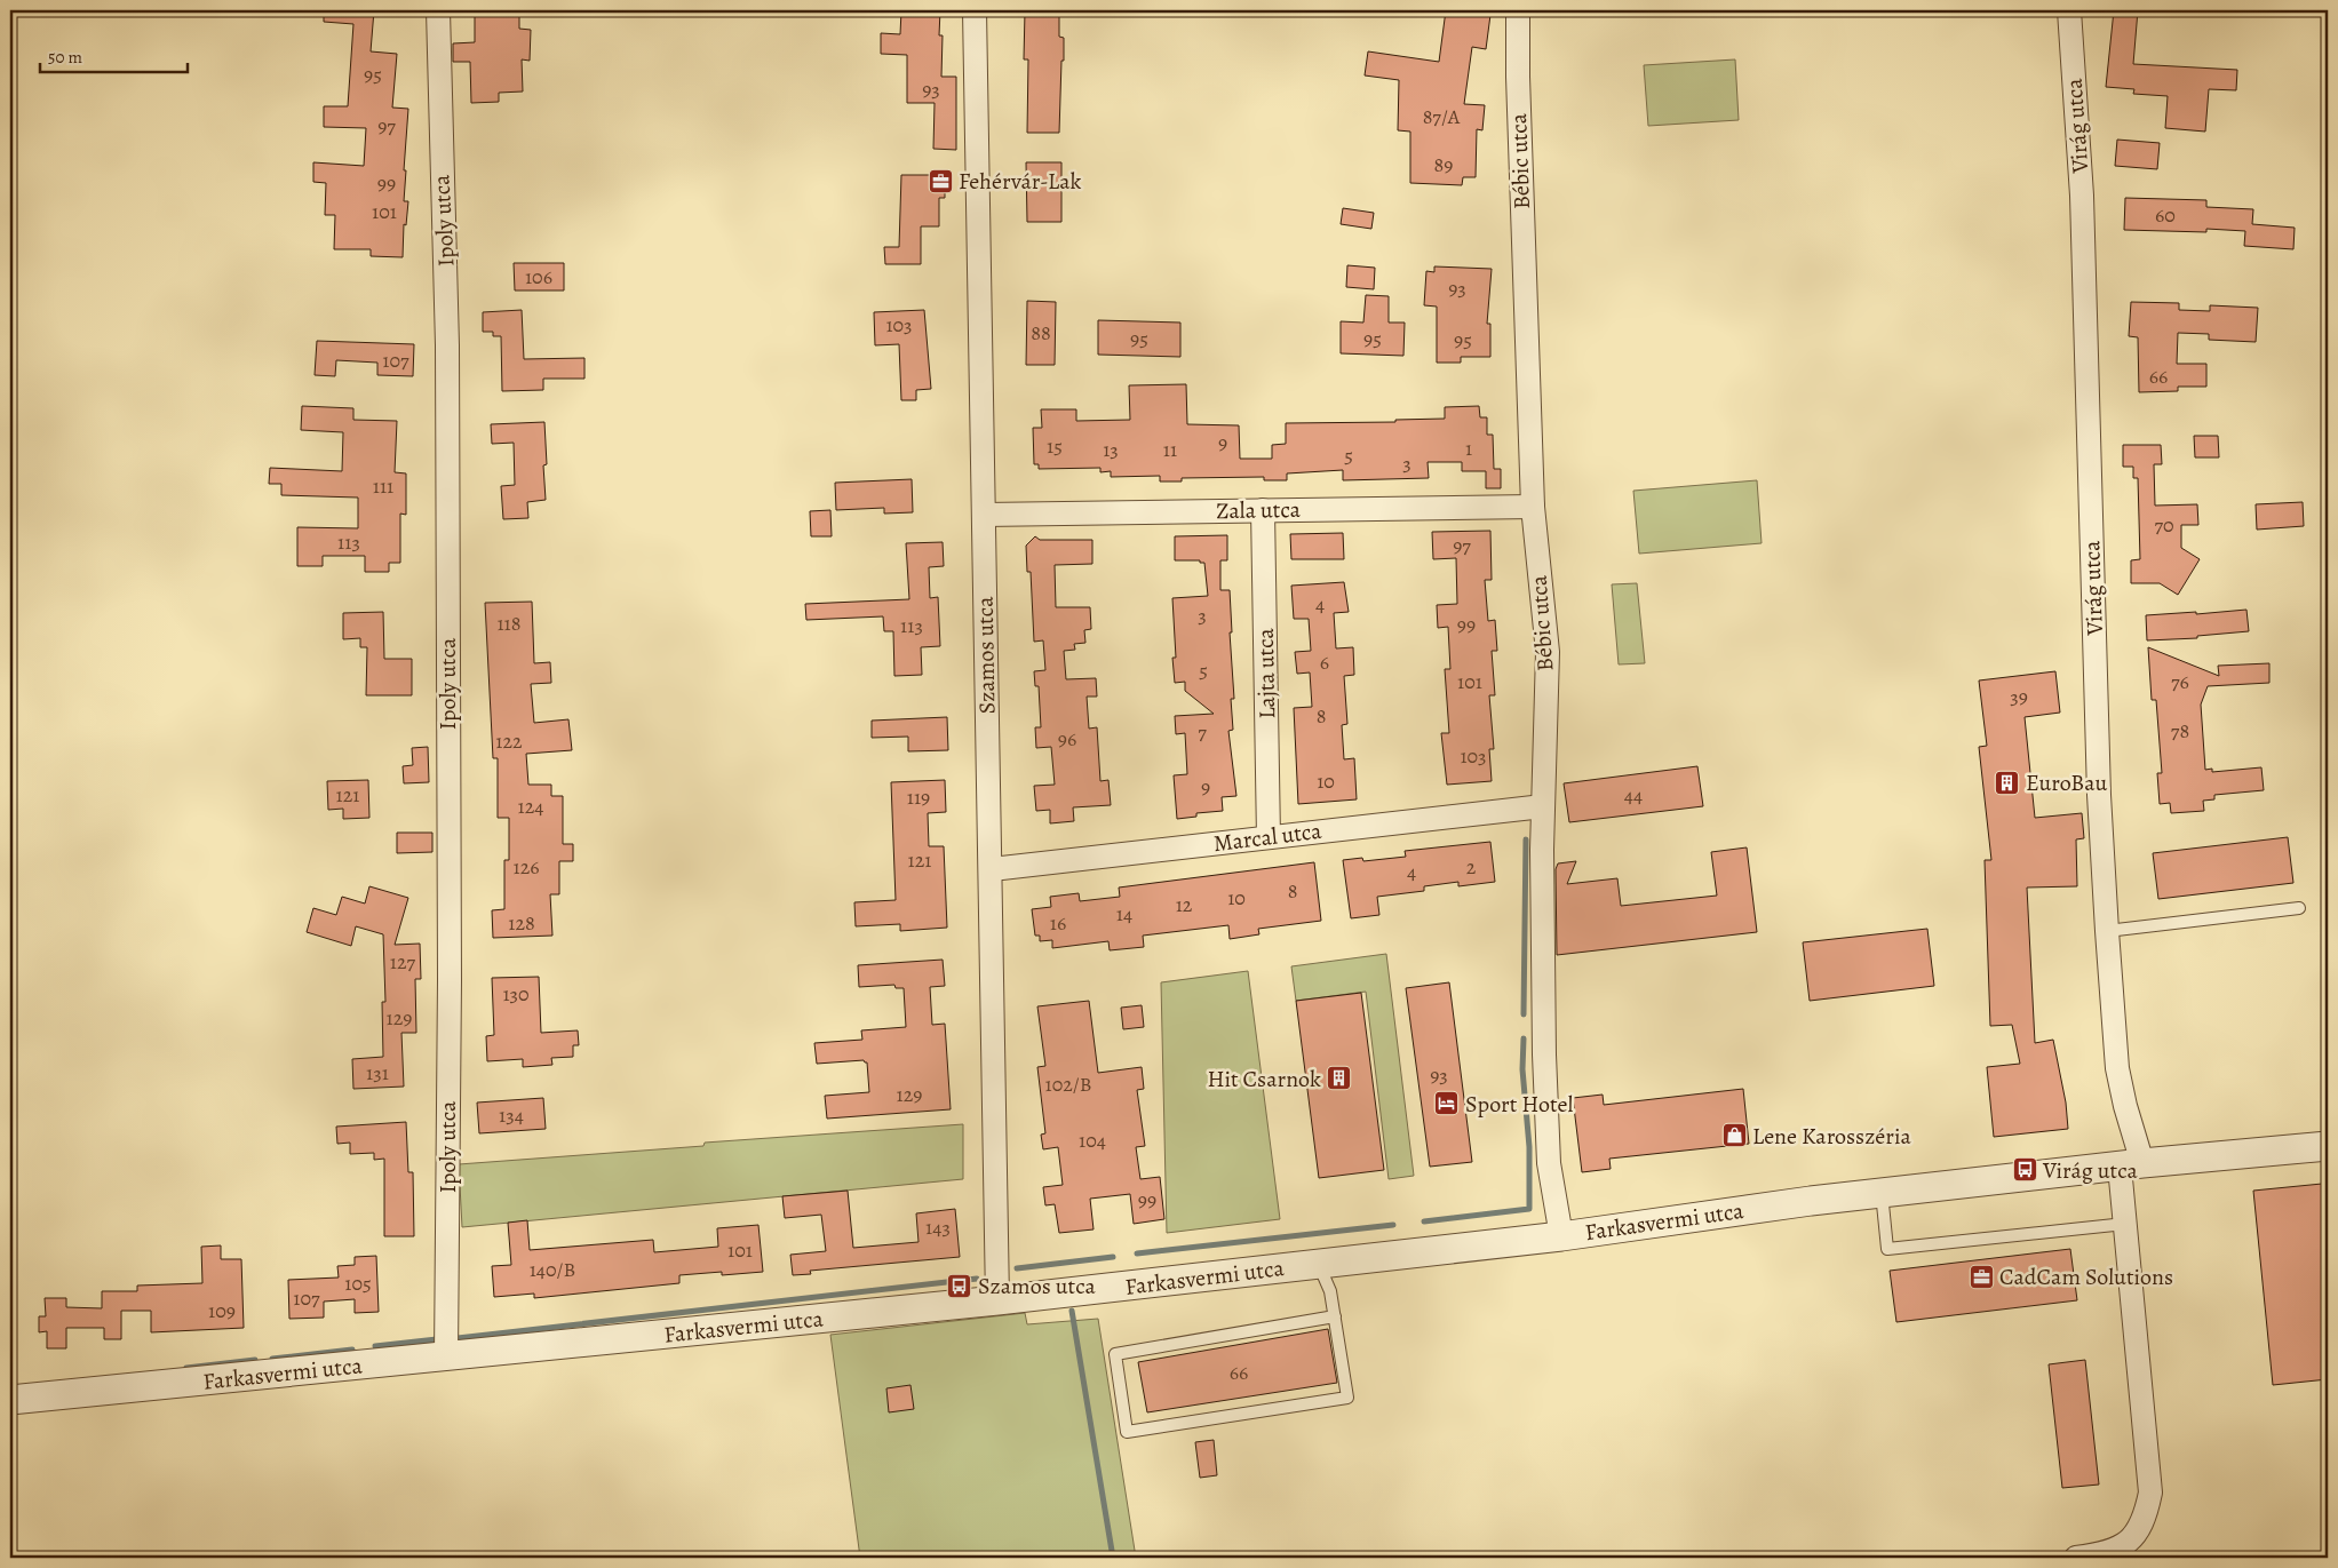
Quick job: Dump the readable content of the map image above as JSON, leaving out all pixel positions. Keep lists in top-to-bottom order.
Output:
{
  "streets": {
    "street": [
      "Virág utca",
      "Bébic utca",
      "Ipoly utca",
      "Zala utca",
      "Szamos utca",
      "Lajta utca",
      "Marcal utca",
      "Farkasvermi utca"
    ]
  },
  "crossings": [
    ["Virág utca", "Farkasvermi utca"],
    ["Bébic utca", "Zala utca"],
    ["Bébic utca", "Marcal utca"],
    ["Bébic utca", "Farkasvermi utca"],
    ["Ipoly utca", "Farkasvermi utca"],
    ["Zala utca", "Szamos utca"],
    ["Zala utca", "Lajta utca"],
    ["Szamos utca", "Marcal utca"],
    ["Szamos utca", "Farkasvermi utca"],
    ["Lajta utca", "Marcal utca"]
  ],
  "places": {
    "office": ["Fehérvár-Lak", "CadCam Solutions"],
    "building": ["EuroBau", "Hit Csarnok"],
    "hotel": ["Sport Hotel"],
    "shop": ["Lene Karosszéria"],
    "bus stop": ["Virág utca", "Szamos utca"]
  },
  "house_numbers": [
    "95",
    "93",
    "87/A",
    "97",
    "89",
    "99",
    "101",
    "60",
    "106",
    "93",
    "103",
    "88",
    "95",
    "95",
    "95",
    "107",
    "66",
    "9",
    "15",
    "1",
    "13",
    "11",
    "5",
    "3",
    "111",
    "70",
    "113",
    "97",
    "4",
    "3",
    "118",
    "99",
    "113",
    "6",
    "5",
    "101",
    "76",
    "39",
    "8",
    "78",
    "7",
    "96",
    "122",
    "103",
    "10",
    "9",
    "121",
    "44",
    "119",
    "124",
    "121",
    "126",
    "2",
    "4",
    "8",
    "10",
    "12",
    "14",
    "128",
    "16",
    "127",
    "130",
    "129",
    "131",
    "93",
    "102/B",
    "129",
    "134",
    "104",
    "99",
    "143",
    "101",
    "140/B",
    "105",
    "107",
    "109",
    "66"
  ],
  "scale_bar": "50 m"
}
